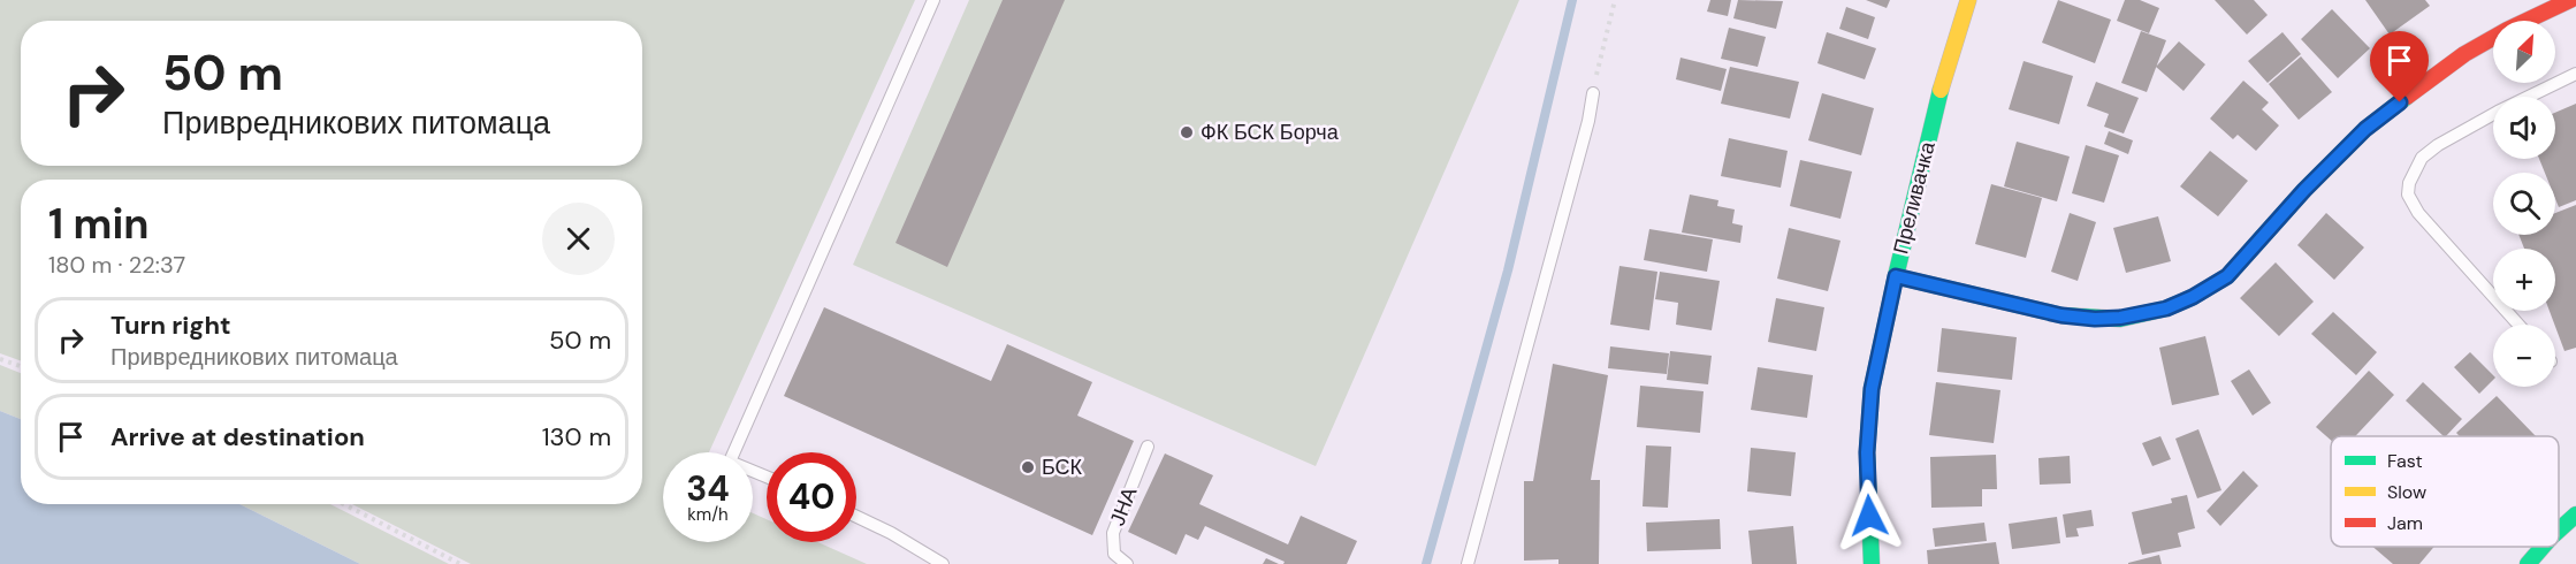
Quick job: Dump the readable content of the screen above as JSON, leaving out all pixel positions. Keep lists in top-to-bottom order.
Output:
{
  "streets": {
    "street": ["Преливачка"],
    "lane": ["ЈНА"]
  },
  "places": ["ФК БСК Борча", "БСК"],
  "legend": ["Fast", "Slow", "Jam"],
  "north": "top right",
  "page": {
    "map_buttons": ["+", "−"],
    "turn": ["50 m", "Привредникових питомаца"],
    "heading": ["1 min", "180 m · 22:37"],
    "list": [
      {
        "name": "Turn right",
        "note": "Привредникових питомаца",
        "value": "50 m"
      },
      {
        "name": "Arrive at destination",
        "value": "130 m"
      }
    ],
    "speed": "34 km/h",
    "limit": "40"
  }
}
